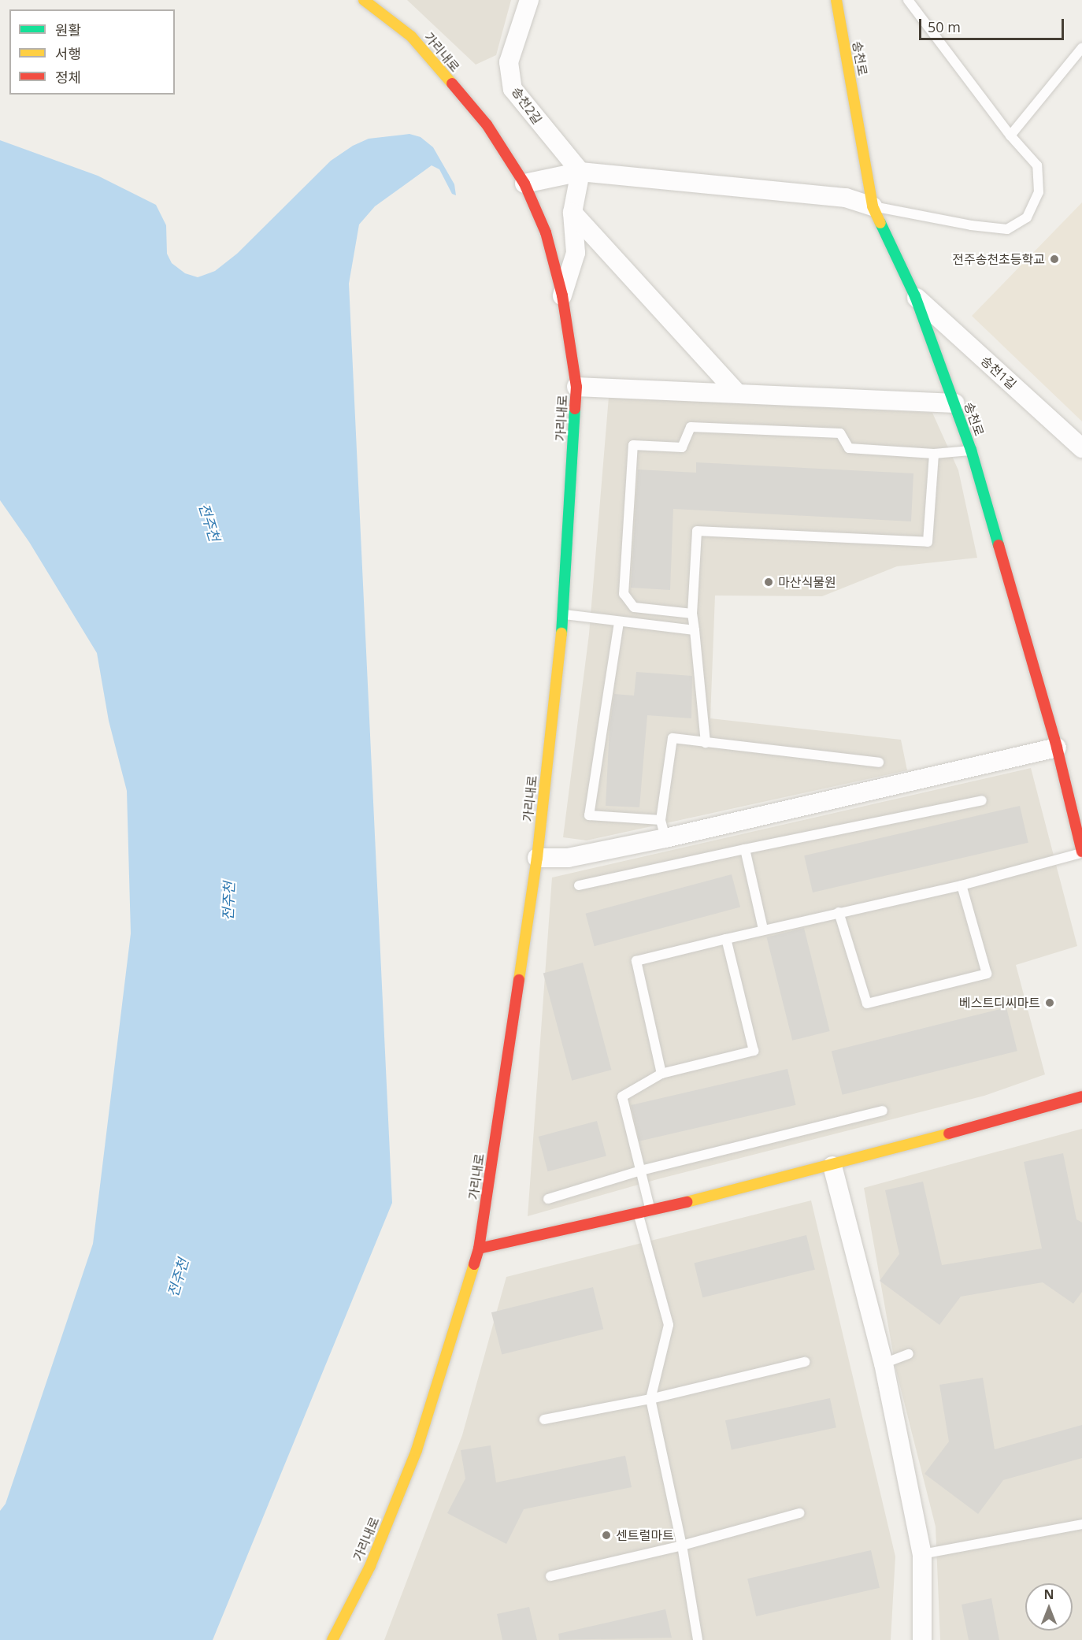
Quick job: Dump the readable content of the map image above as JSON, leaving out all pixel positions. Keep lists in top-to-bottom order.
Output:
{
  "streets": {
    "street": [
      "가리내로",
      "송천로",
      "송천2길",
      "송천1길"
    ]
  },
  "crossings": [
    ["송천로", "송천1길"]
  ],
  "water": ["전주천"],
  "places": [
    "전주송천초등학교",
    "마산식물원",
    "베스트디씨마트",
    "센트럴마트"
  ],
  "legend": ["원활", "서행", "정체"],
  "scale_bar": "50 m",
  "north": "top"
}
